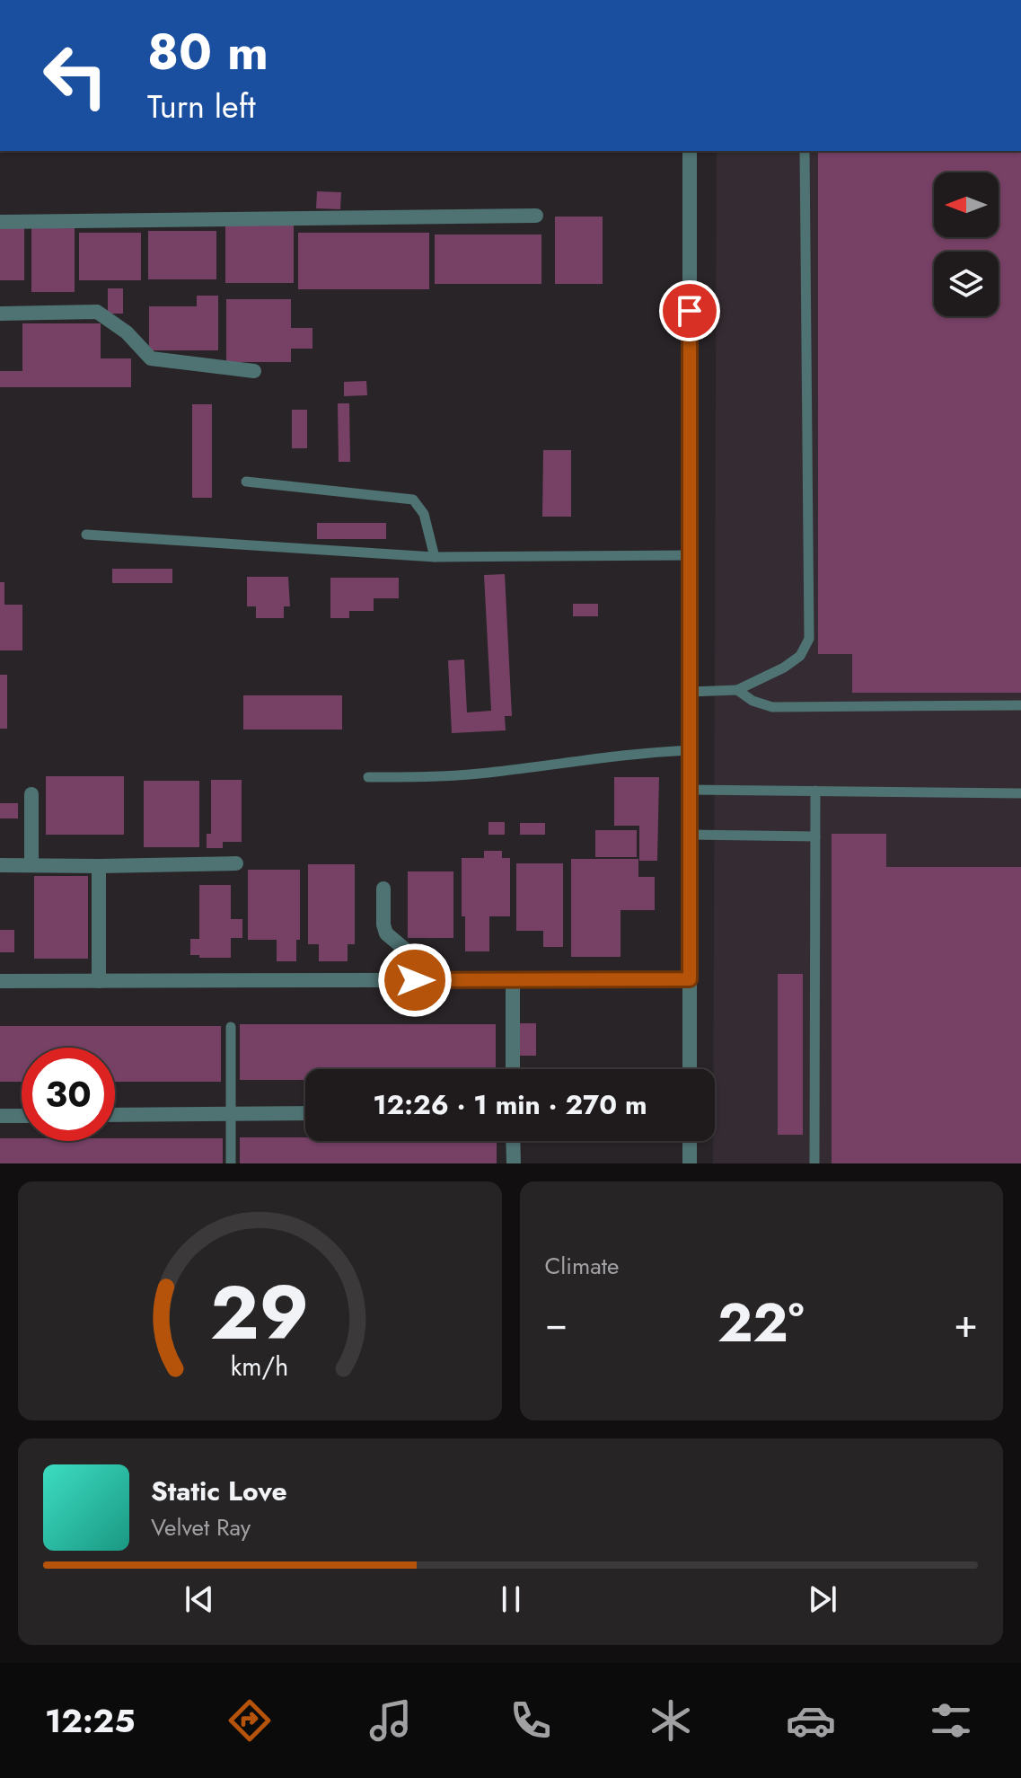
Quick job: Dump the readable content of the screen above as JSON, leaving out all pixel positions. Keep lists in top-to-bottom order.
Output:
{
  "north": "left",
  "page": {
    "turn": ["80 m", "Turn left"],
    "limit": "30",
    "trip": "12:26 · 1 min · 270 m",
    "tile": "Climate",
    "heat": ["−", "22°", "+"],
    "song": ["Static Love", "Velvet Ray"],
    "tabs": "12:25",
    "gauge": ["29", "km/h"]
  }
}
